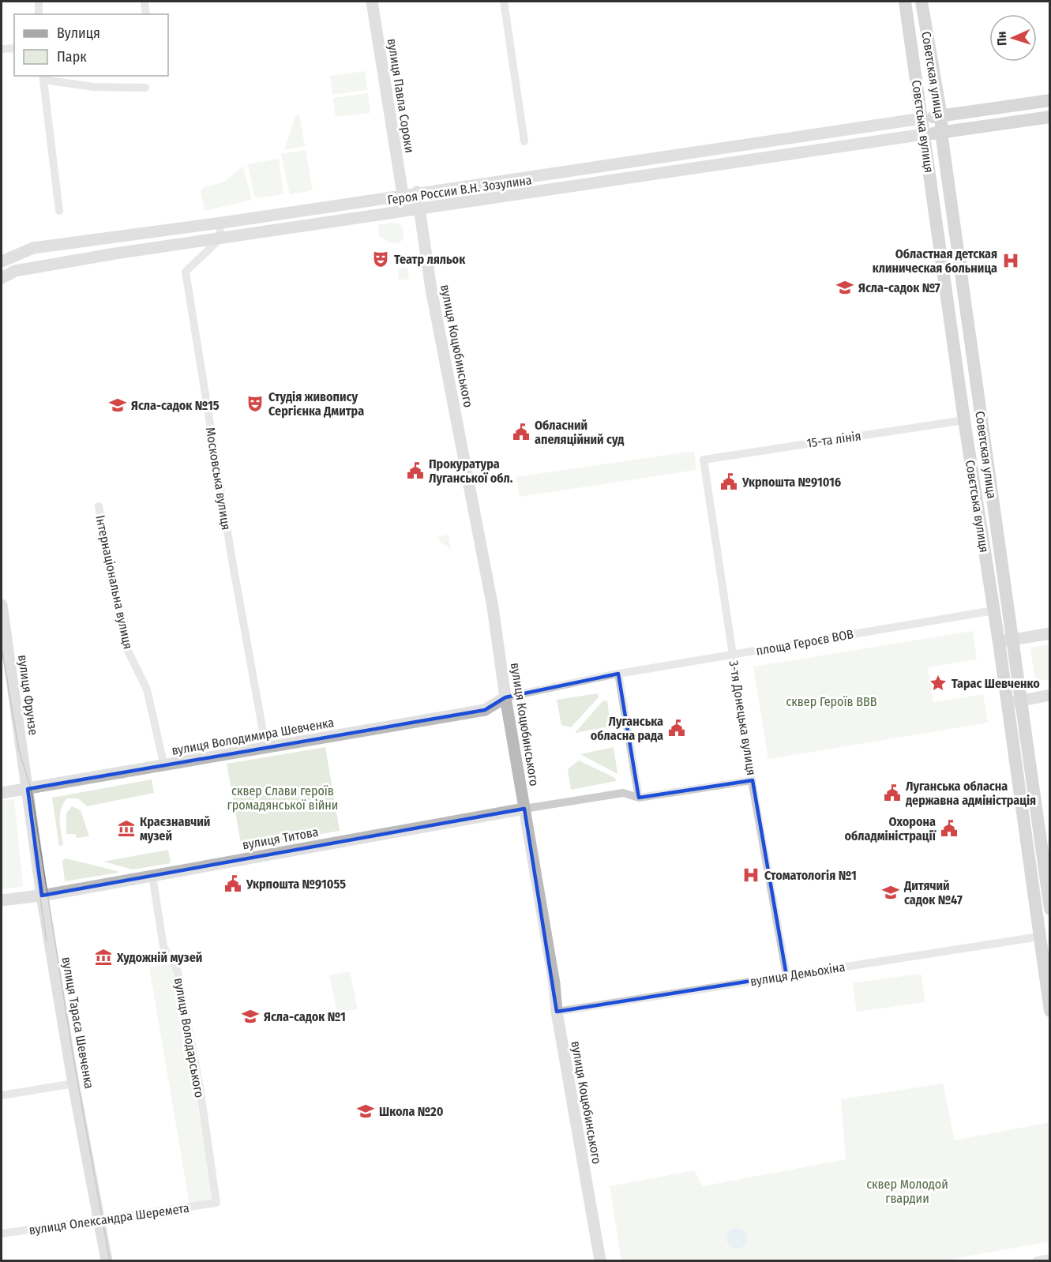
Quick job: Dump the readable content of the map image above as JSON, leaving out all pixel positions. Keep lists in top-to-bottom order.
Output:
{
  "streets": {
    "main road": [
      "Советская улица",
      "вулиця Павла Сороки",
      "Совєтська вулиця",
      "Героя России В.Н. Зозулина",
      "вулиця Коцюбинського",
      "вулиця Фрунзе",
      "вулиця Володимира Шевченка",
      "вулиця Титова",
      "вулиця Тараса Шевченка"
    ],
    "street": [
      "15-та лінія",
      "Московська вулиця",
      "Інтернаціональна вулиця",
      "площа Героєв ВОВ",
      "3-тя Донецька вулиця",
      "вулиця Демьохіна",
      "вулиця Володарського",
      "вулиця Олександра Шеремета"
    ]
  },
  "crossings": [
    ["Советская улица", "Совєтська вулиця"],
    ["вулиця Павла Сороки", "Героя России В.Н. Зозулина"],
    ["Совєтська вулиця", "Героя России В.Н. Зозулина"],
    ["Совєтська вулиця", "15-та лінія"],
    ["Совєтська вулиця", "площа Героєв ВОВ"],
    ["Совєтська вулиця", "вулиця Демьохіна"],
    ["Героя России В.Н. Зозулина", "вулиця Коцюбинського"],
    ["Героя России В.Н. Зозулина", "Московська вулиця"],
    ["вулиця Коцюбинського", "площа Героєв ВОВ"],
    ["вулиця Коцюбинського", "вулиця Володимира Шевченка"],
    ["вулиця Коцюбинського", "вулиця Титова"],
    ["вулиця Коцюбинського", "вулиця Демьохіна"],
    ["15-та лінія", "3-тя Донецька вулиця"],
    ["Московська вулиця", "вулиця Володимира Шевченка"],
    ["Інтернаціональна вулиця", "вулиця Володимира Шевченка"],
    ["площа Героєв ВОВ", "3-тя Донецька вулиця"],
    ["площа Героєв ВОВ", "вулиця Володимира Шевченка"],
    ["вулиця Фрунзе", "вулиця Володимира Шевченка"],
    ["вулиця Фрунзе", "вулиця Тараса Шевченка"],
    ["3-тя Донецька вулиця", "вулиця Демьохіна"],
    ["вулиця Володимира Шевченка", "вулиця Тараса Шевченка"],
    ["вулиця Титова", "вулиця Тараса Шевченка"],
    ["вулиця Титова", "вулиця Володарського"],
    ["вулиця Тараса Шевченка", "вулиця Олександра Шеремета"],
    ["вулиця Володарського", "вулиця Олександра Шеремета"]
  ],
  "parks": ["сквер Героїв ВВВ", "сквер Слави героїв громадянської війни", "сквер Молодой гвардии"],
  "places": {
    "theatre": ["Театр ляльок", "Студія живопису Сергієнка Дмитра"],
    "hospital": ["Областная детская клиническая больница", "Стоматологія №1"],
    "school or university": [
      "Ясла-садок №7",
      "Ясла-садок №15",
      "Дитячий садок №47",
      "Ясла-садок №1",
      "Школа №20"
    ],
    "public building": [
      "Обласний апеляційний суд",
      "Прокуратура Луганської обл.",
      "Укрпошта №91016",
      "Луганська обласна рада",
      "Луганська обласна державна адміністрація",
      "Охорона обладміністрації",
      "Укрпошта №91055"
    ],
    "place": ["Тарас Шевченко"],
    "museum": ["Краєзнавчий музей", "Художній музей"]
  },
  "legend": ["Вулиця", "Парк"],
  "north": "left"
}
